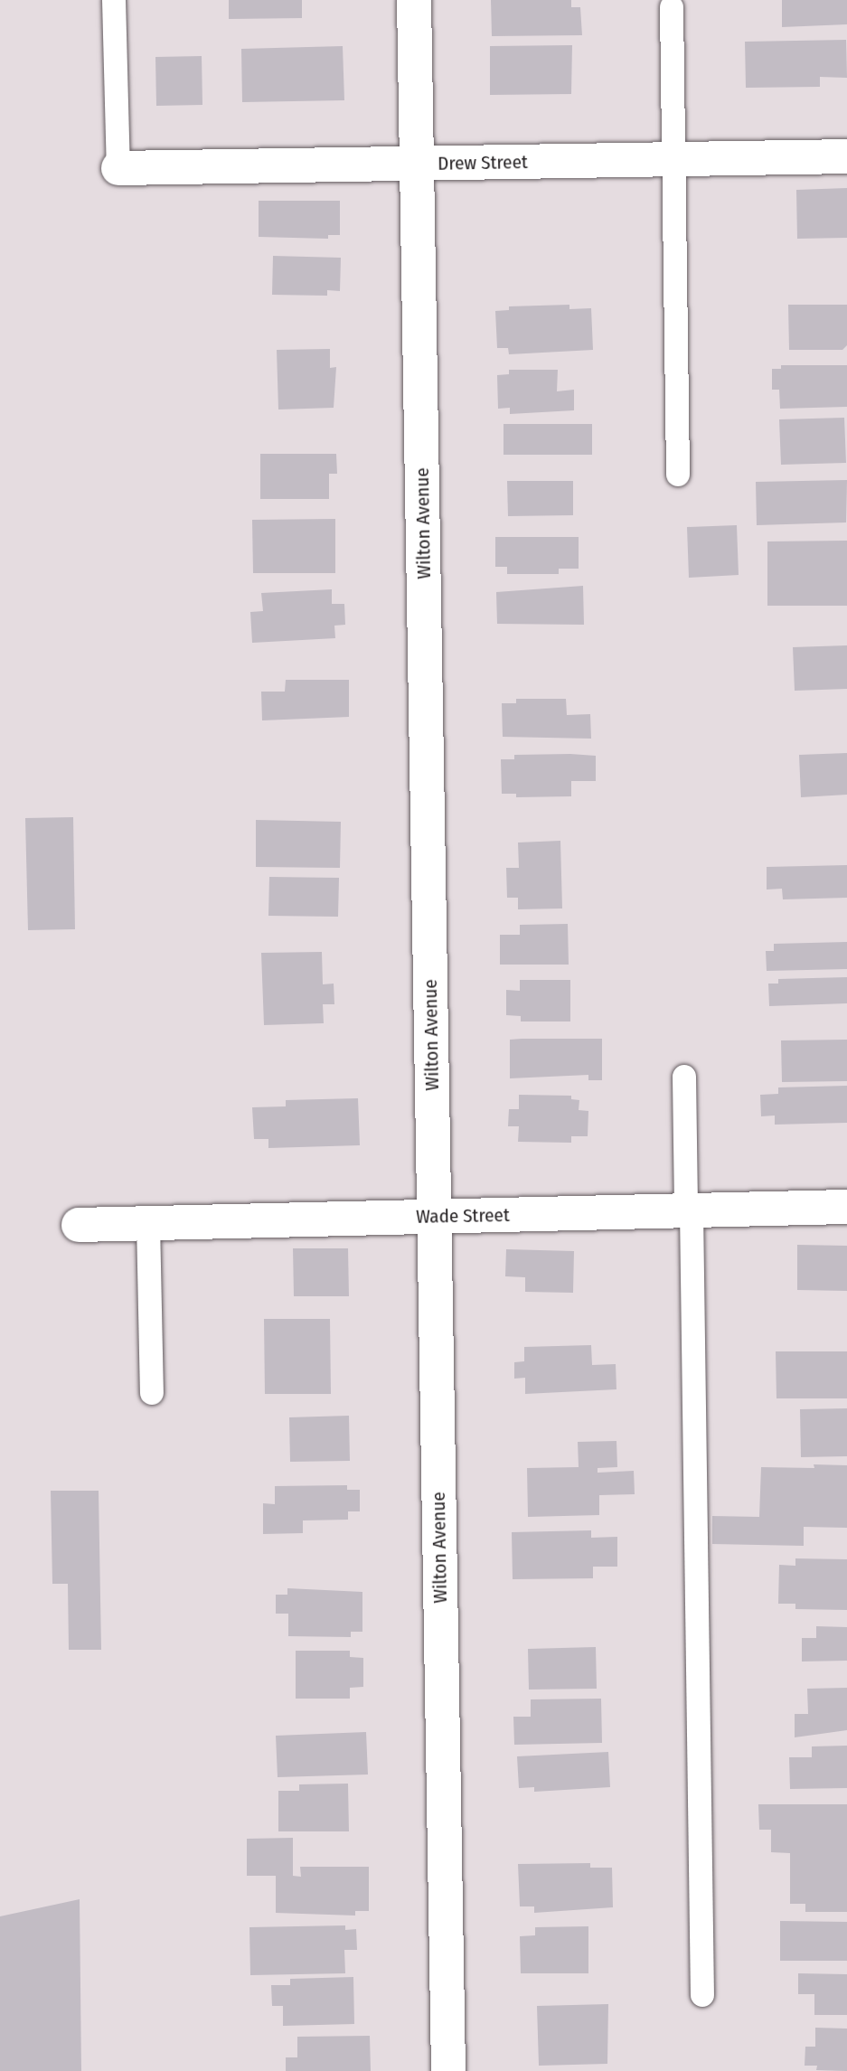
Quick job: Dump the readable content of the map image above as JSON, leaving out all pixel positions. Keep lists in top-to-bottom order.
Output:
{
  "streets": {
    "street": ["Drew Street", "Wilton Avenue", "Wade Street"]
  },
  "crossings": [
    ["Drew Street", "Wilton Avenue"],
    ["Wilton Avenue", "Wade Street"]
  ]
}
